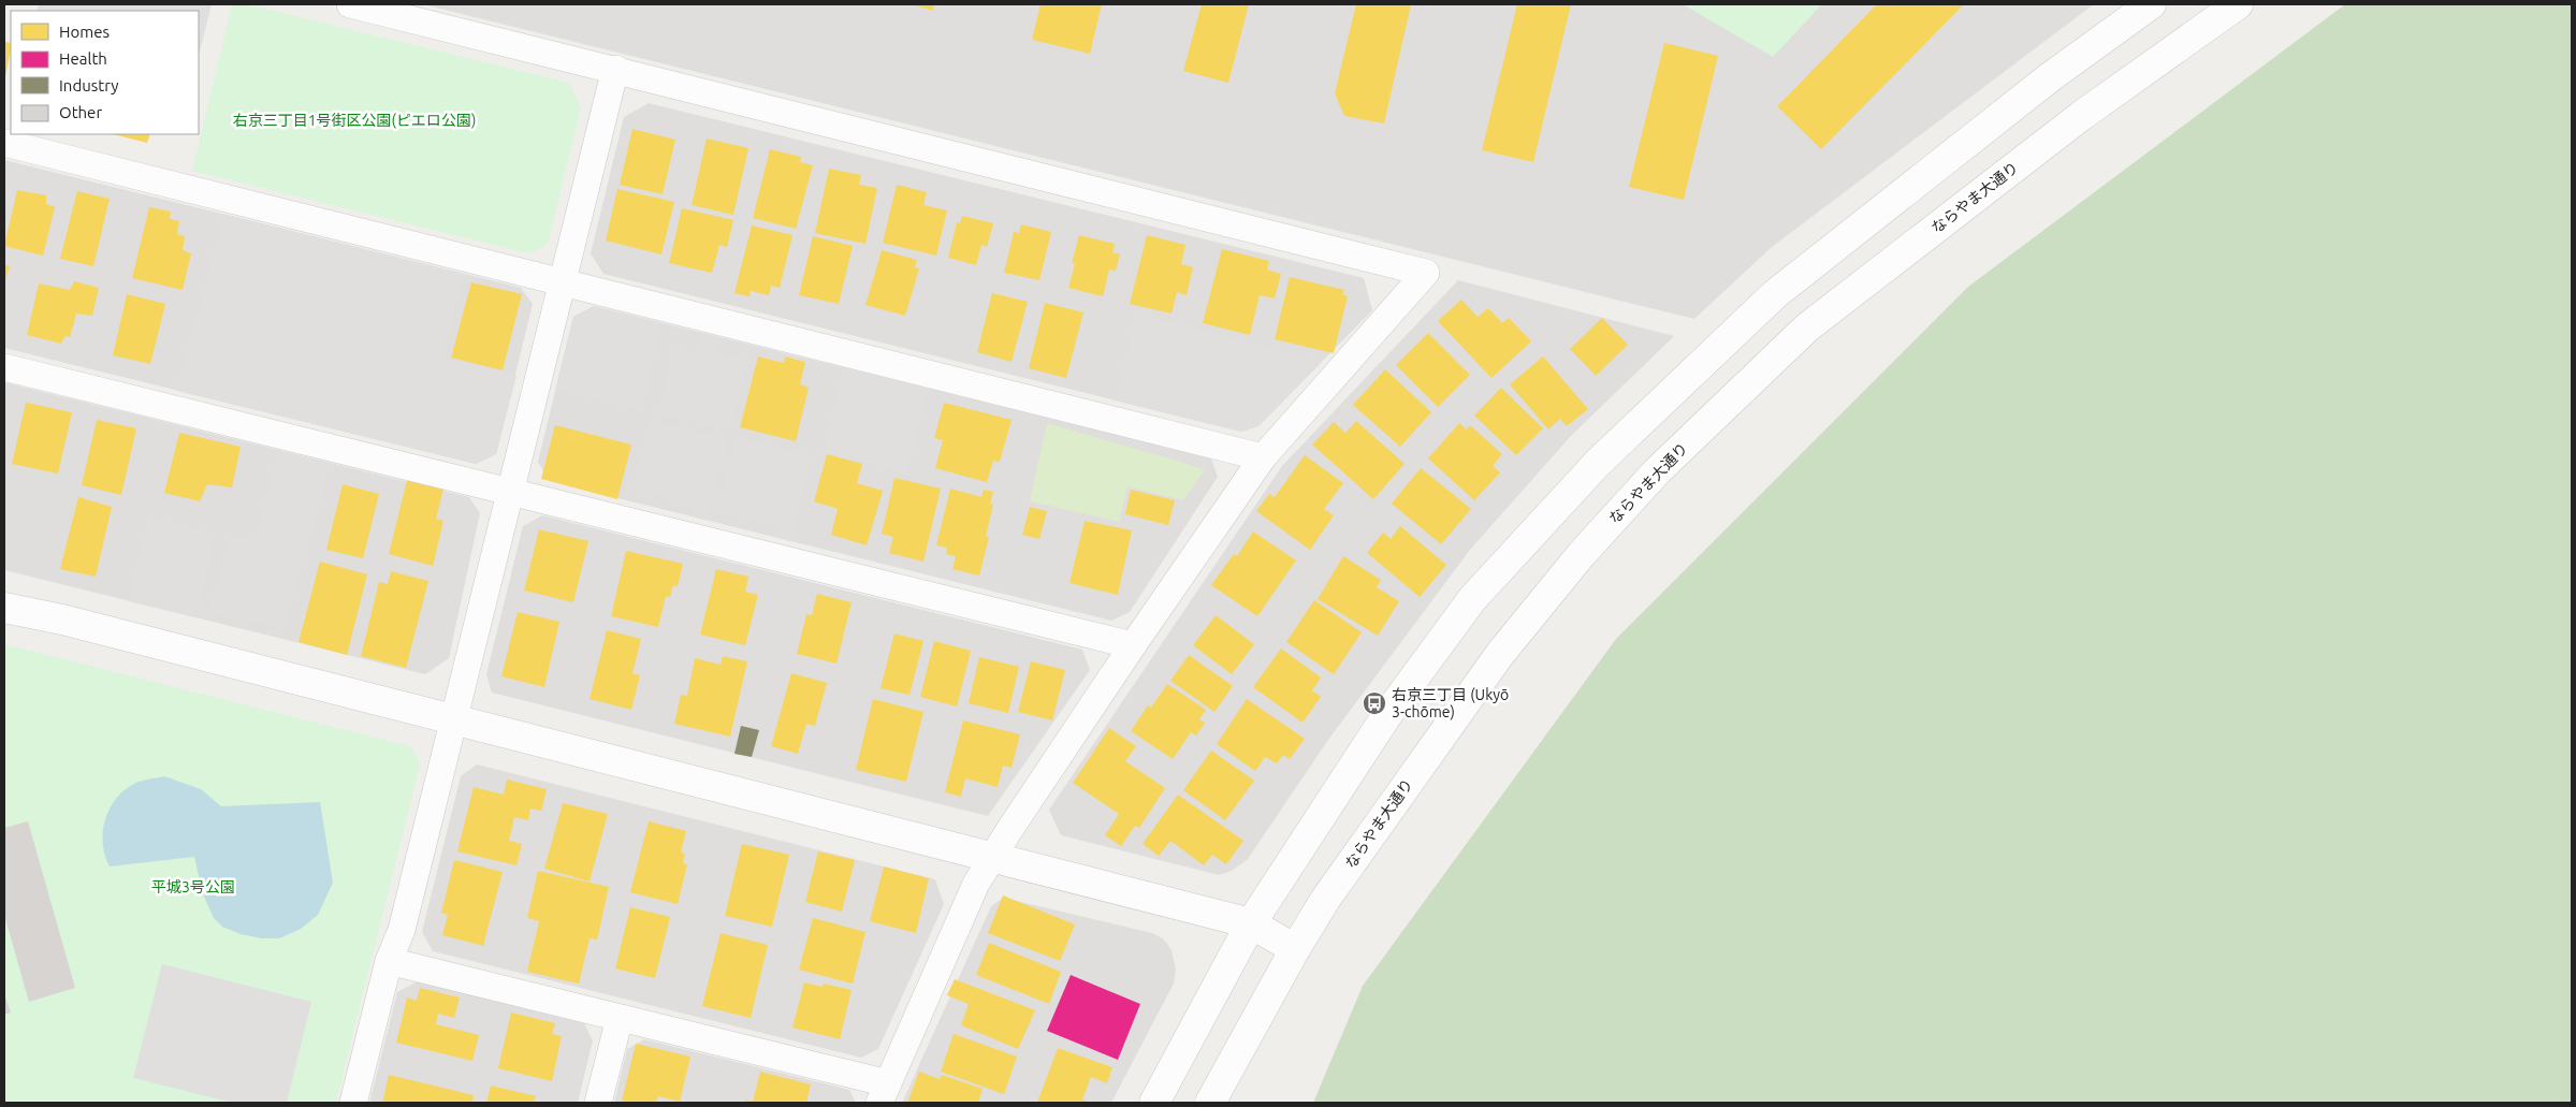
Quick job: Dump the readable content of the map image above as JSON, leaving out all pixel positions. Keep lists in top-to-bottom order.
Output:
{
  "streets": {
    "street": ["ならやま大通り"]
  },
  "parks": ["右京三丁目1号街区公園(ピエロ公園)", "平城3号公園"],
  "places": {
    "bus stop": ["右京三丁目 (Ukyō 3-chōme)"]
  },
  "legend": [
    "Homes",
    "Health",
    "Industry",
    "Other"
  ]
}
